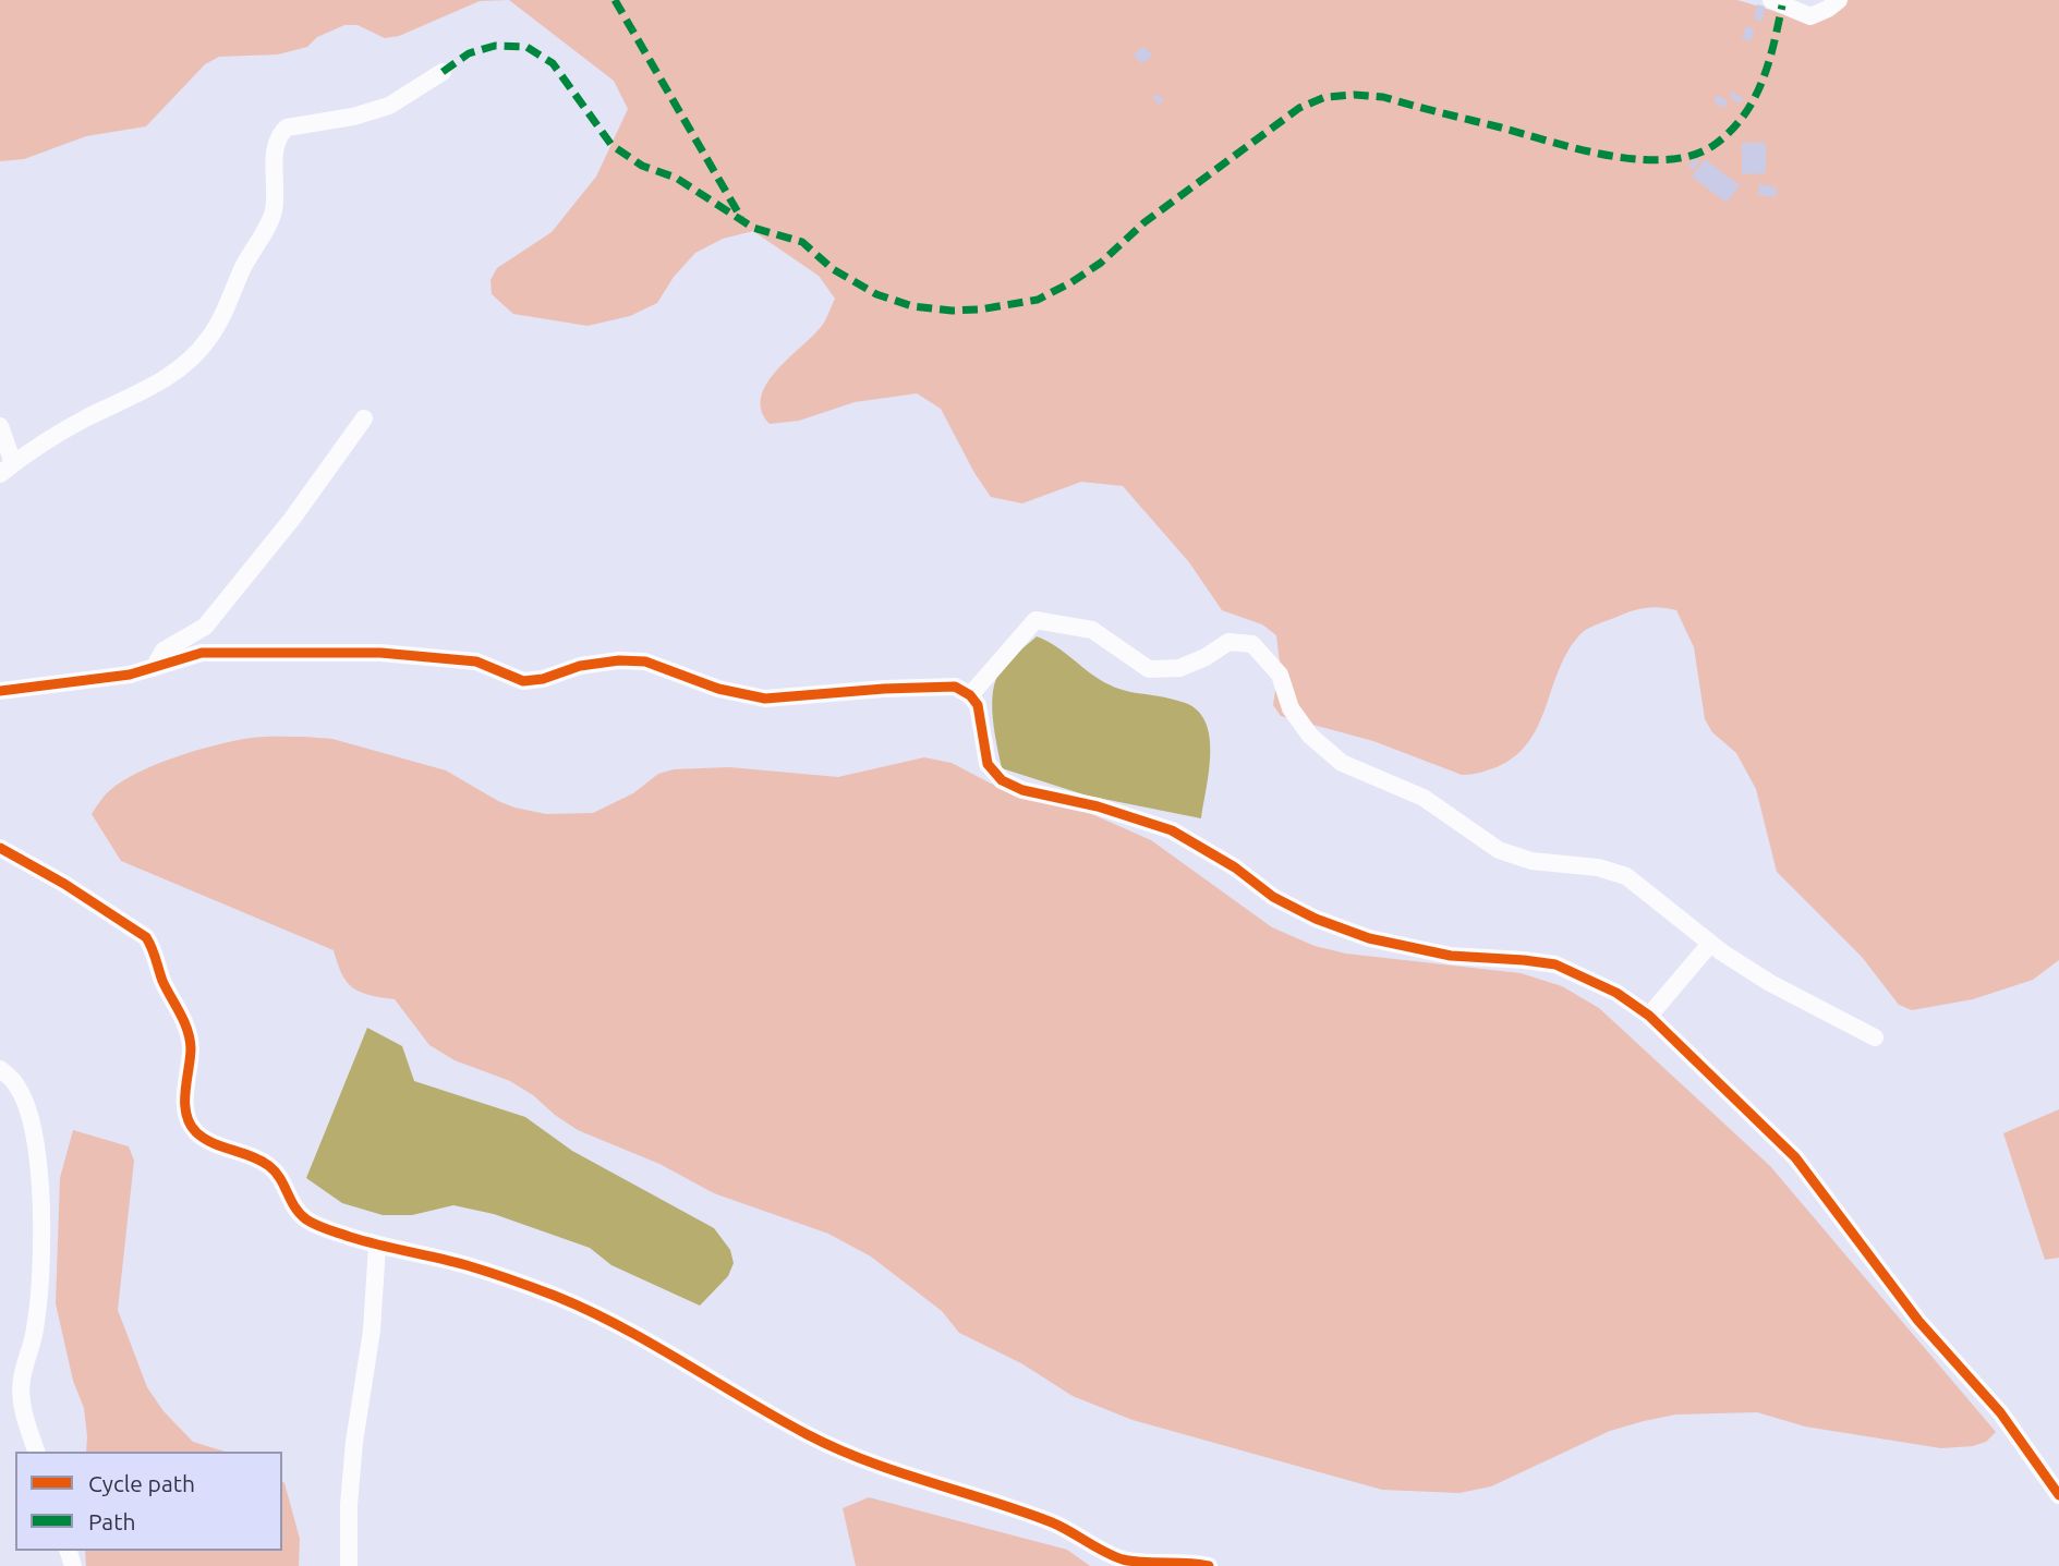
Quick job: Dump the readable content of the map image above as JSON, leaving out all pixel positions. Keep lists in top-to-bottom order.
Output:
{
  "legend": ["Cycle path", "Path"]
}
